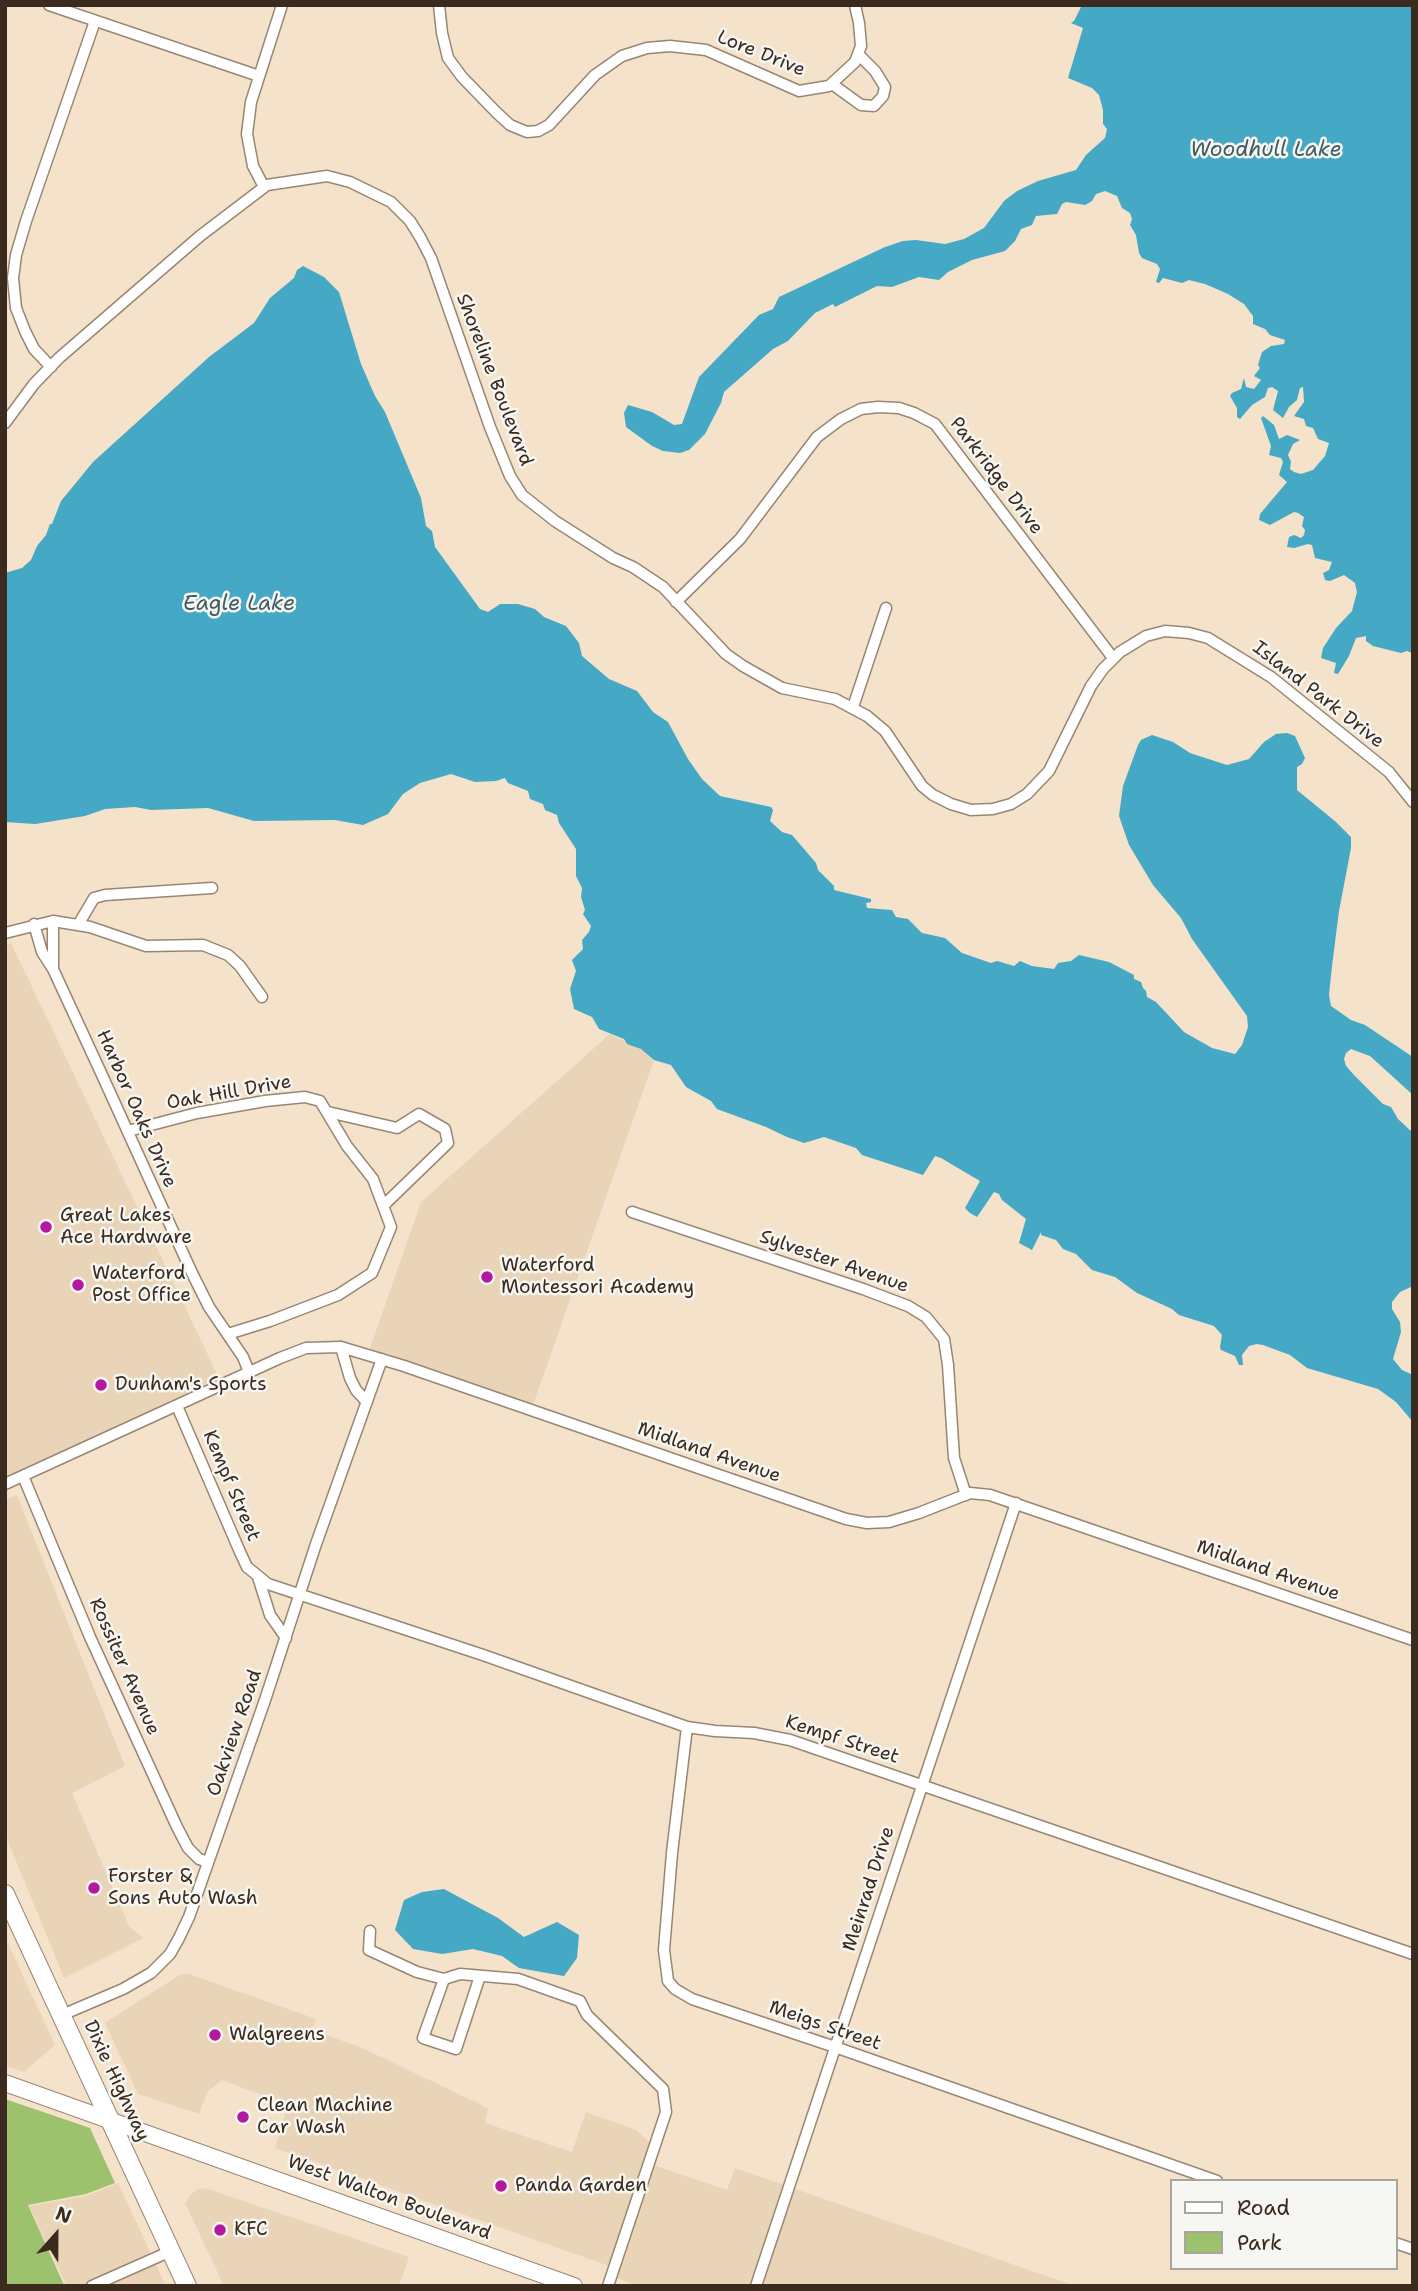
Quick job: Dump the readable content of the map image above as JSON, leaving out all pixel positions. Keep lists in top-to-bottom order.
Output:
{
  "streets": {
    "main road": ["Dixie Highway", "West Walton Boulevard"],
    "street": [
      "Lore Drive",
      "Shoreline Boulevard",
      "Parkridge Drive",
      "Island Park Drive",
      "Oak Hill Drive",
      "Harbor Oaks Drive",
      "Sylvester Avenue",
      "Midland Avenue",
      "Kempf Street",
      "Rossiter Avenue",
      "Oakview Road",
      "Meinrad Drive",
      "Meigs Street"
    ]
  },
  "crossings": [
    ["Shoreline Boulevard", "Parkridge Drive"],
    ["Shoreline Boulevard", "Island Park Drive"],
    ["Parkridge Drive", "Island Park Drive"],
    ["Oak Hill Drive", "Harbor Oaks Drive"],
    ["Harbor Oaks Drive", "Midland Avenue"],
    ["Sylvester Avenue", "Midland Avenue"],
    ["Midland Avenue", "Kempf Street"],
    ["Midland Avenue", "Rossiter Avenue"],
    ["Midland Avenue", "Oakview Road"],
    ["Midland Avenue", "Meinrad Drive"],
    ["Kempf Street", "Oakview Road"],
    ["Kempf Street", "Meinrad Drive"],
    ["Kempf Street", "Meigs Street"],
    ["Rossiter Avenue", "Oakview Road"],
    ["Oakview Road", "Dixie Highway"],
    ["Meinrad Drive", "Meigs Street"],
    ["Dixie Highway", "West Walton Boulevard"]
  ],
  "water": ["Woodhull Lake", "Eagle Lake"],
  "places": [
    "Great Lakes Ace Hardware",
    "Waterford Montessori Academy",
    "Waterford Post Office",
    "Dunham's Sports",
    "Forster & Sons Auto Wash",
    "Walgreens",
    "Clean Machine Car Wash",
    "Panda Garden",
    "KFC"
  ],
  "legend": ["Road", "Park"],
  "north": "top"
}
